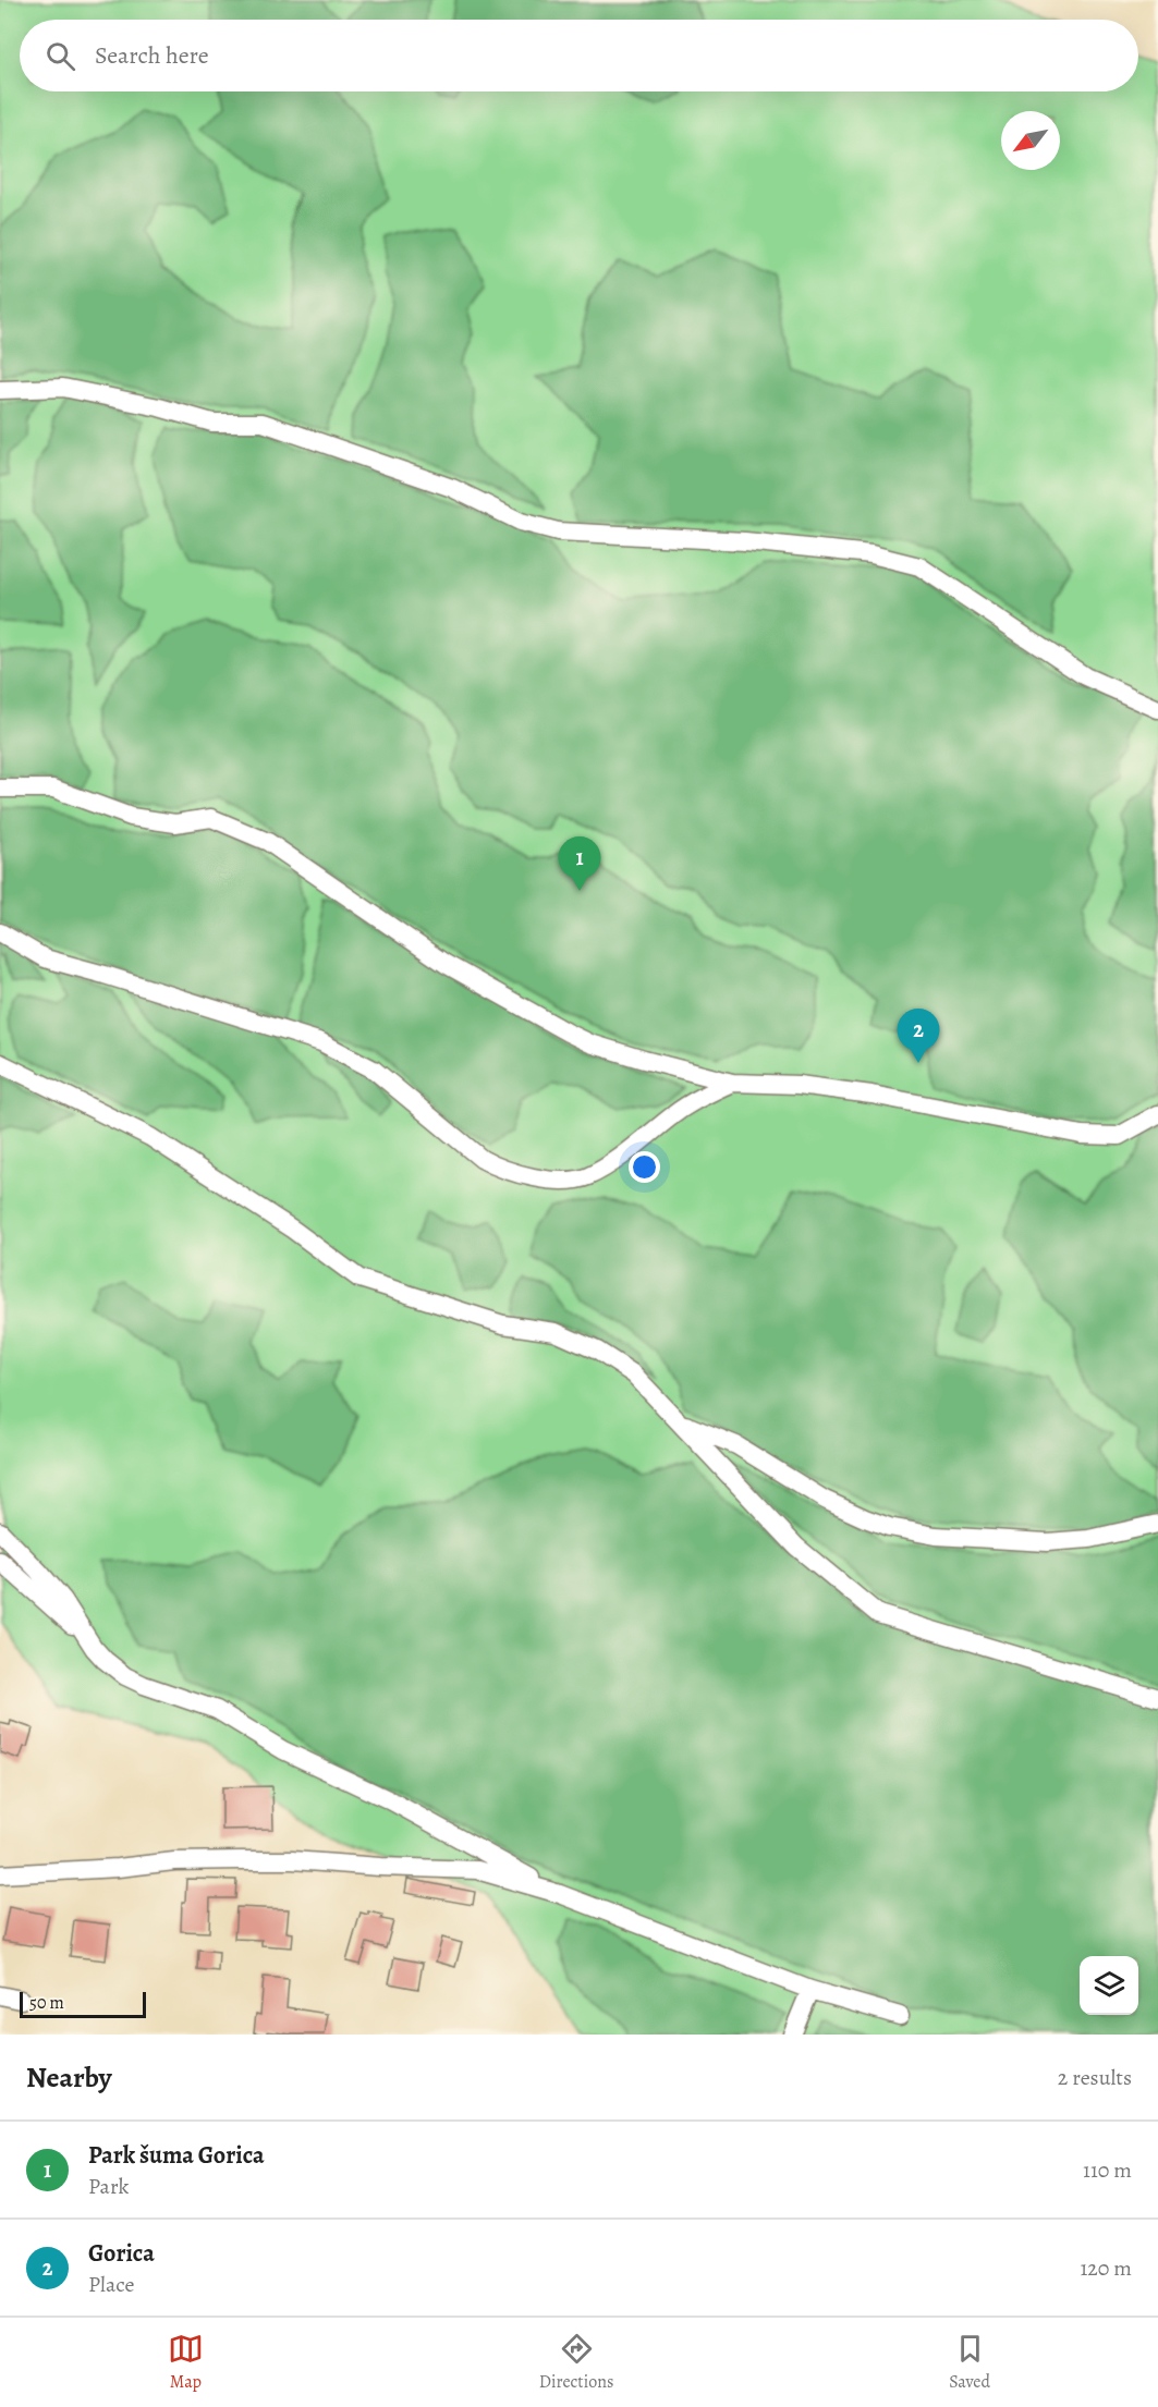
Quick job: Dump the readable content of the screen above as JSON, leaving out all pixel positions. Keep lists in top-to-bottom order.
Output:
{
  "scale_bar": "50 m",
  "north": "bottom left",
  "page": {
    "search": "Search here",
    "pins": ["1", "2"],
    "scale": "50 m",
    "heading": ["Nearby", "2 results"],
    "list": [
      {
        "mark": "1",
        "name": "Park šuma Gorica",
        "note": "Park",
        "value": "110 m"
      },
      {
        "mark": "2",
        "name": "Gorica",
        "note": "Place",
        "value": "120 m"
      }
    ],
    "nav": ["Map", "Directions", "Saved"]
  }
}
